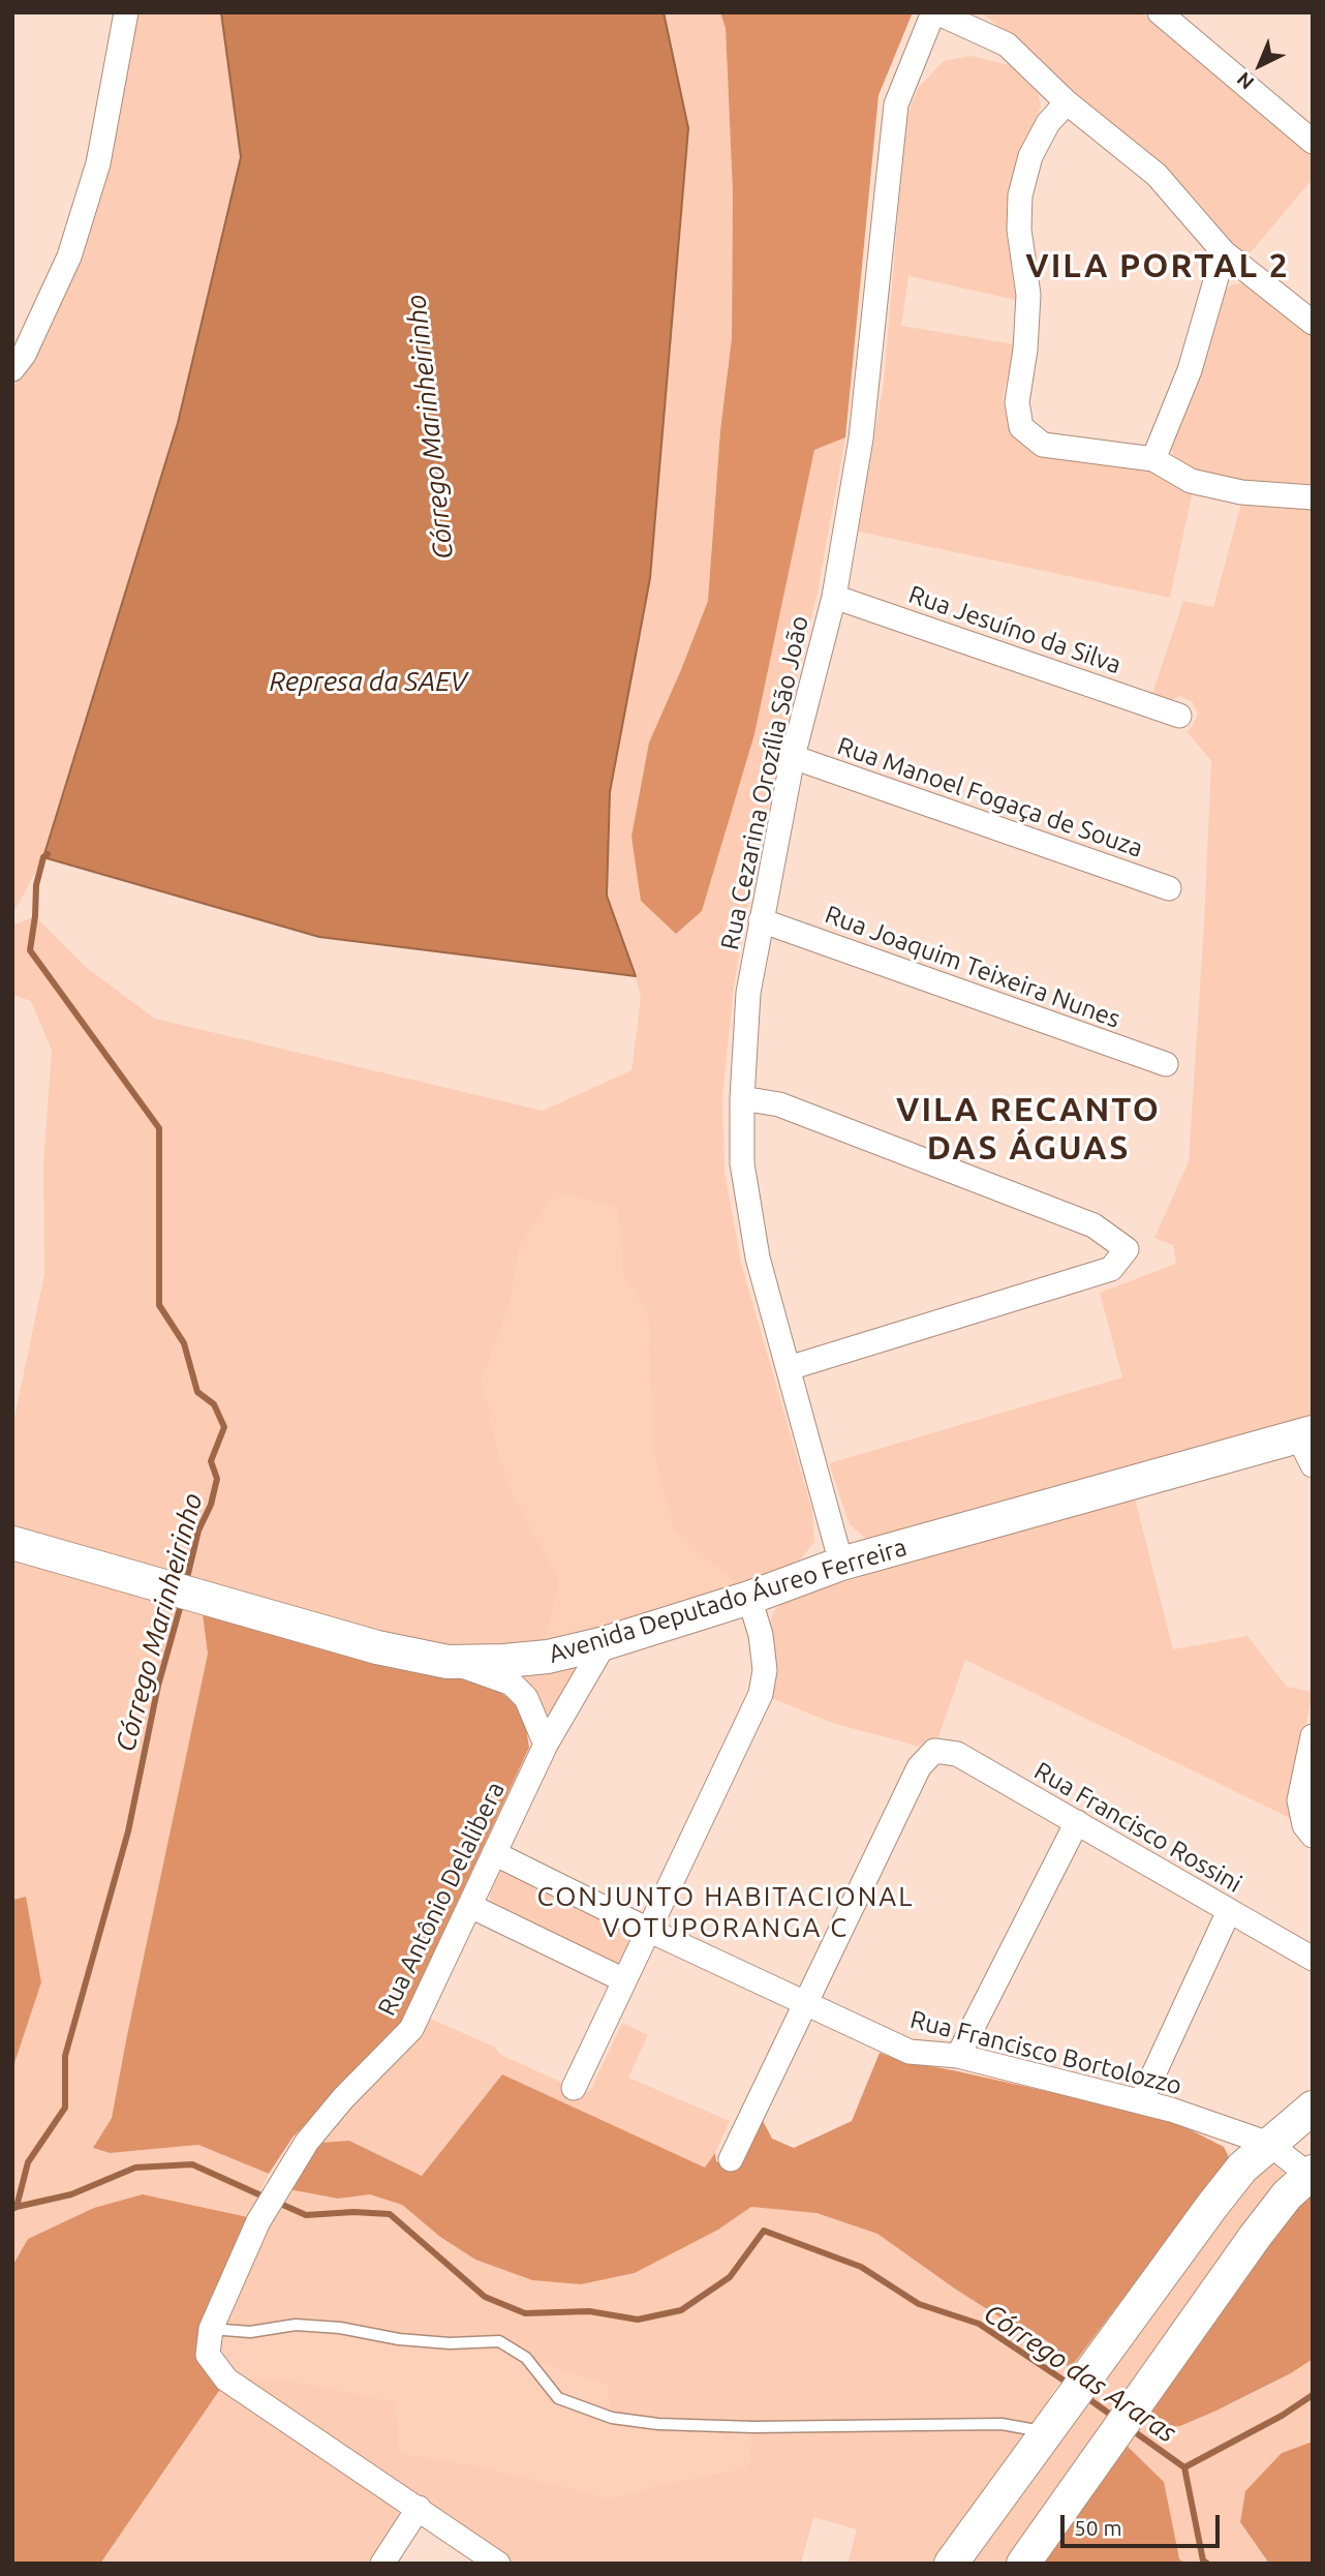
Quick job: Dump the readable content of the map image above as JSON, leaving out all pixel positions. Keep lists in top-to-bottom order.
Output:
{
  "streets": {
    "main road": ["Avenida Deputado Áureo Ferreira"],
    "street": [
      "Rua Jesuíno da Silva",
      "Rua Cezarina Orozília São João",
      "Rua Manoel Fogaça de Souza",
      "Rua Joaquim Teixeira Nunes",
      "Rua Francisco Rossini",
      "Rua Antônio Delalibera",
      "Rua Francisco Bortolozzo"
    ]
  },
  "crossings": [
    ["Rua Jesuíno da Silva", "Rua Cezarina Orozília São João"],
    ["Rua Cezarina Orozília São João", "Rua Manoel Fogaça de Souza"],
    ["Rua Cezarina Orozília São João", "Rua Joaquim Teixeira Nunes"],
    ["Rua Cezarina Orozília São João", "Avenida Deputado Áureo Ferreira"],
    ["Avenida Deputado Áureo Ferreira", "Rua Antônio Delalibera"],
    ["Rua Francisco Rossini", "Rua Francisco Bortolozzo"],
    ["Rua Antônio Delalibera", "Rua Francisco Bortolozzo"]
  ],
  "districts": ["VILA PORTAL 2", "VILA RECANTO DAS ÁGUAS", "CONJUNTO HABITACIONAL VOTUPORANGA C"],
  "water": ["Córrego Marinheirinho", "Represa da SAEV", "Córrego das Araras"],
  "scale_bar": "50 m",
  "north": "bottom left"
}
